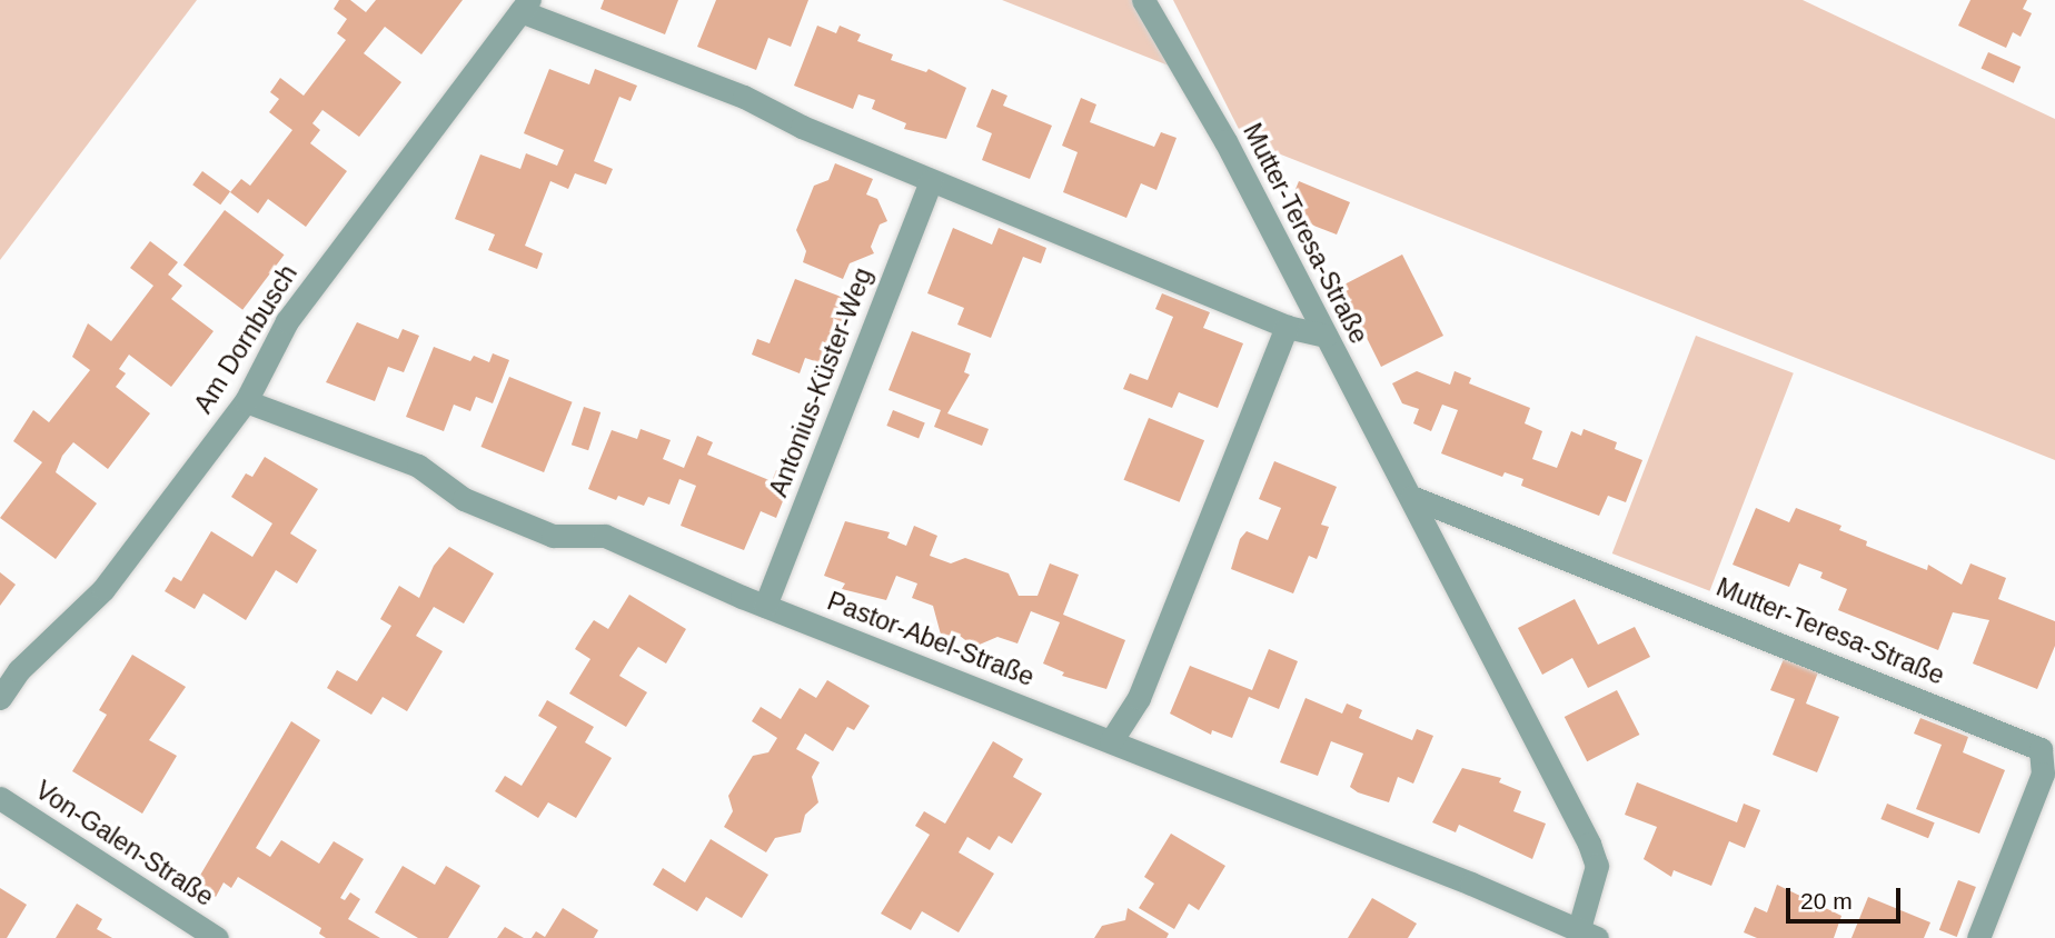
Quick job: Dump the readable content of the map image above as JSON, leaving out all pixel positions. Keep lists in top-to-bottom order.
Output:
{
  "streets": {
    "street": [
      "Mutter-Teresa-Straße",
      "Am Dornbusch",
      "Antonius-Küster-Weg",
      "Pastor-Abel-Straße",
      "Von-Galen-Straße"
    ]
  },
  "crossings": [
    ["Mutter-Teresa-Straße", "Pastor-Abel-Straße"],
    ["Am Dornbusch", "Pastor-Abel-Straße"],
    ["Antonius-Küster-Weg", "Pastor-Abel-Straße"]
  ],
  "scale_bar": "20 m"
}
